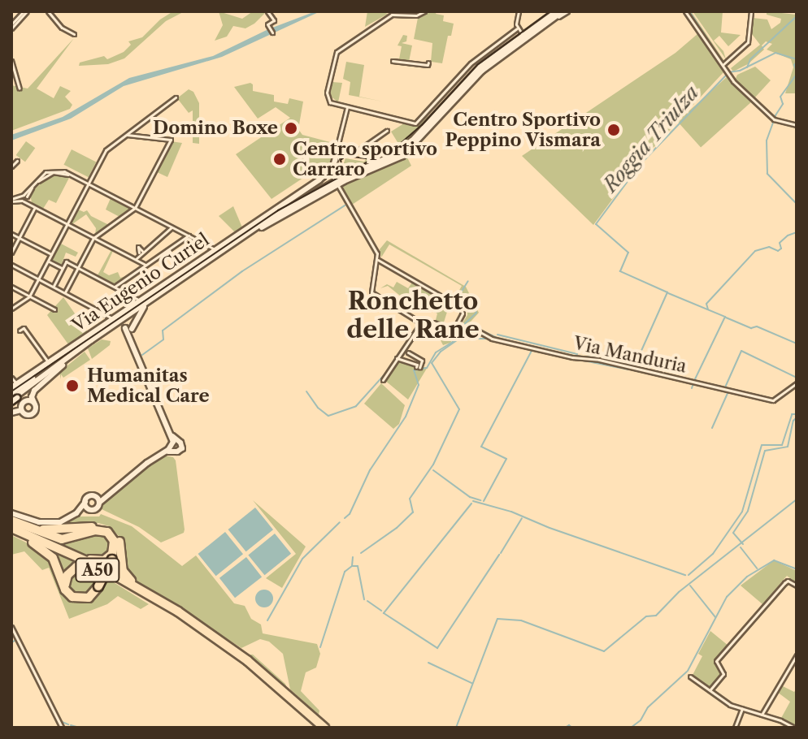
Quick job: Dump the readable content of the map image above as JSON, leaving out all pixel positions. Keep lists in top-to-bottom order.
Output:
{
  "streets": {
    "highway": ["A50"],
    "main road": ["Via Eugenio Curiel"],
    "street": ["Via Manduria"]
  },
  "districts": ["Ronchetto delle Rane"],
  "water": ["Roggia Triulza"],
  "places": [
    "Domino Boxe",
    "Centro Sportivo Peppino Vismara",
    "Centro sportivo Carraro",
    "Humanitas Medical Care"
  ]
}
